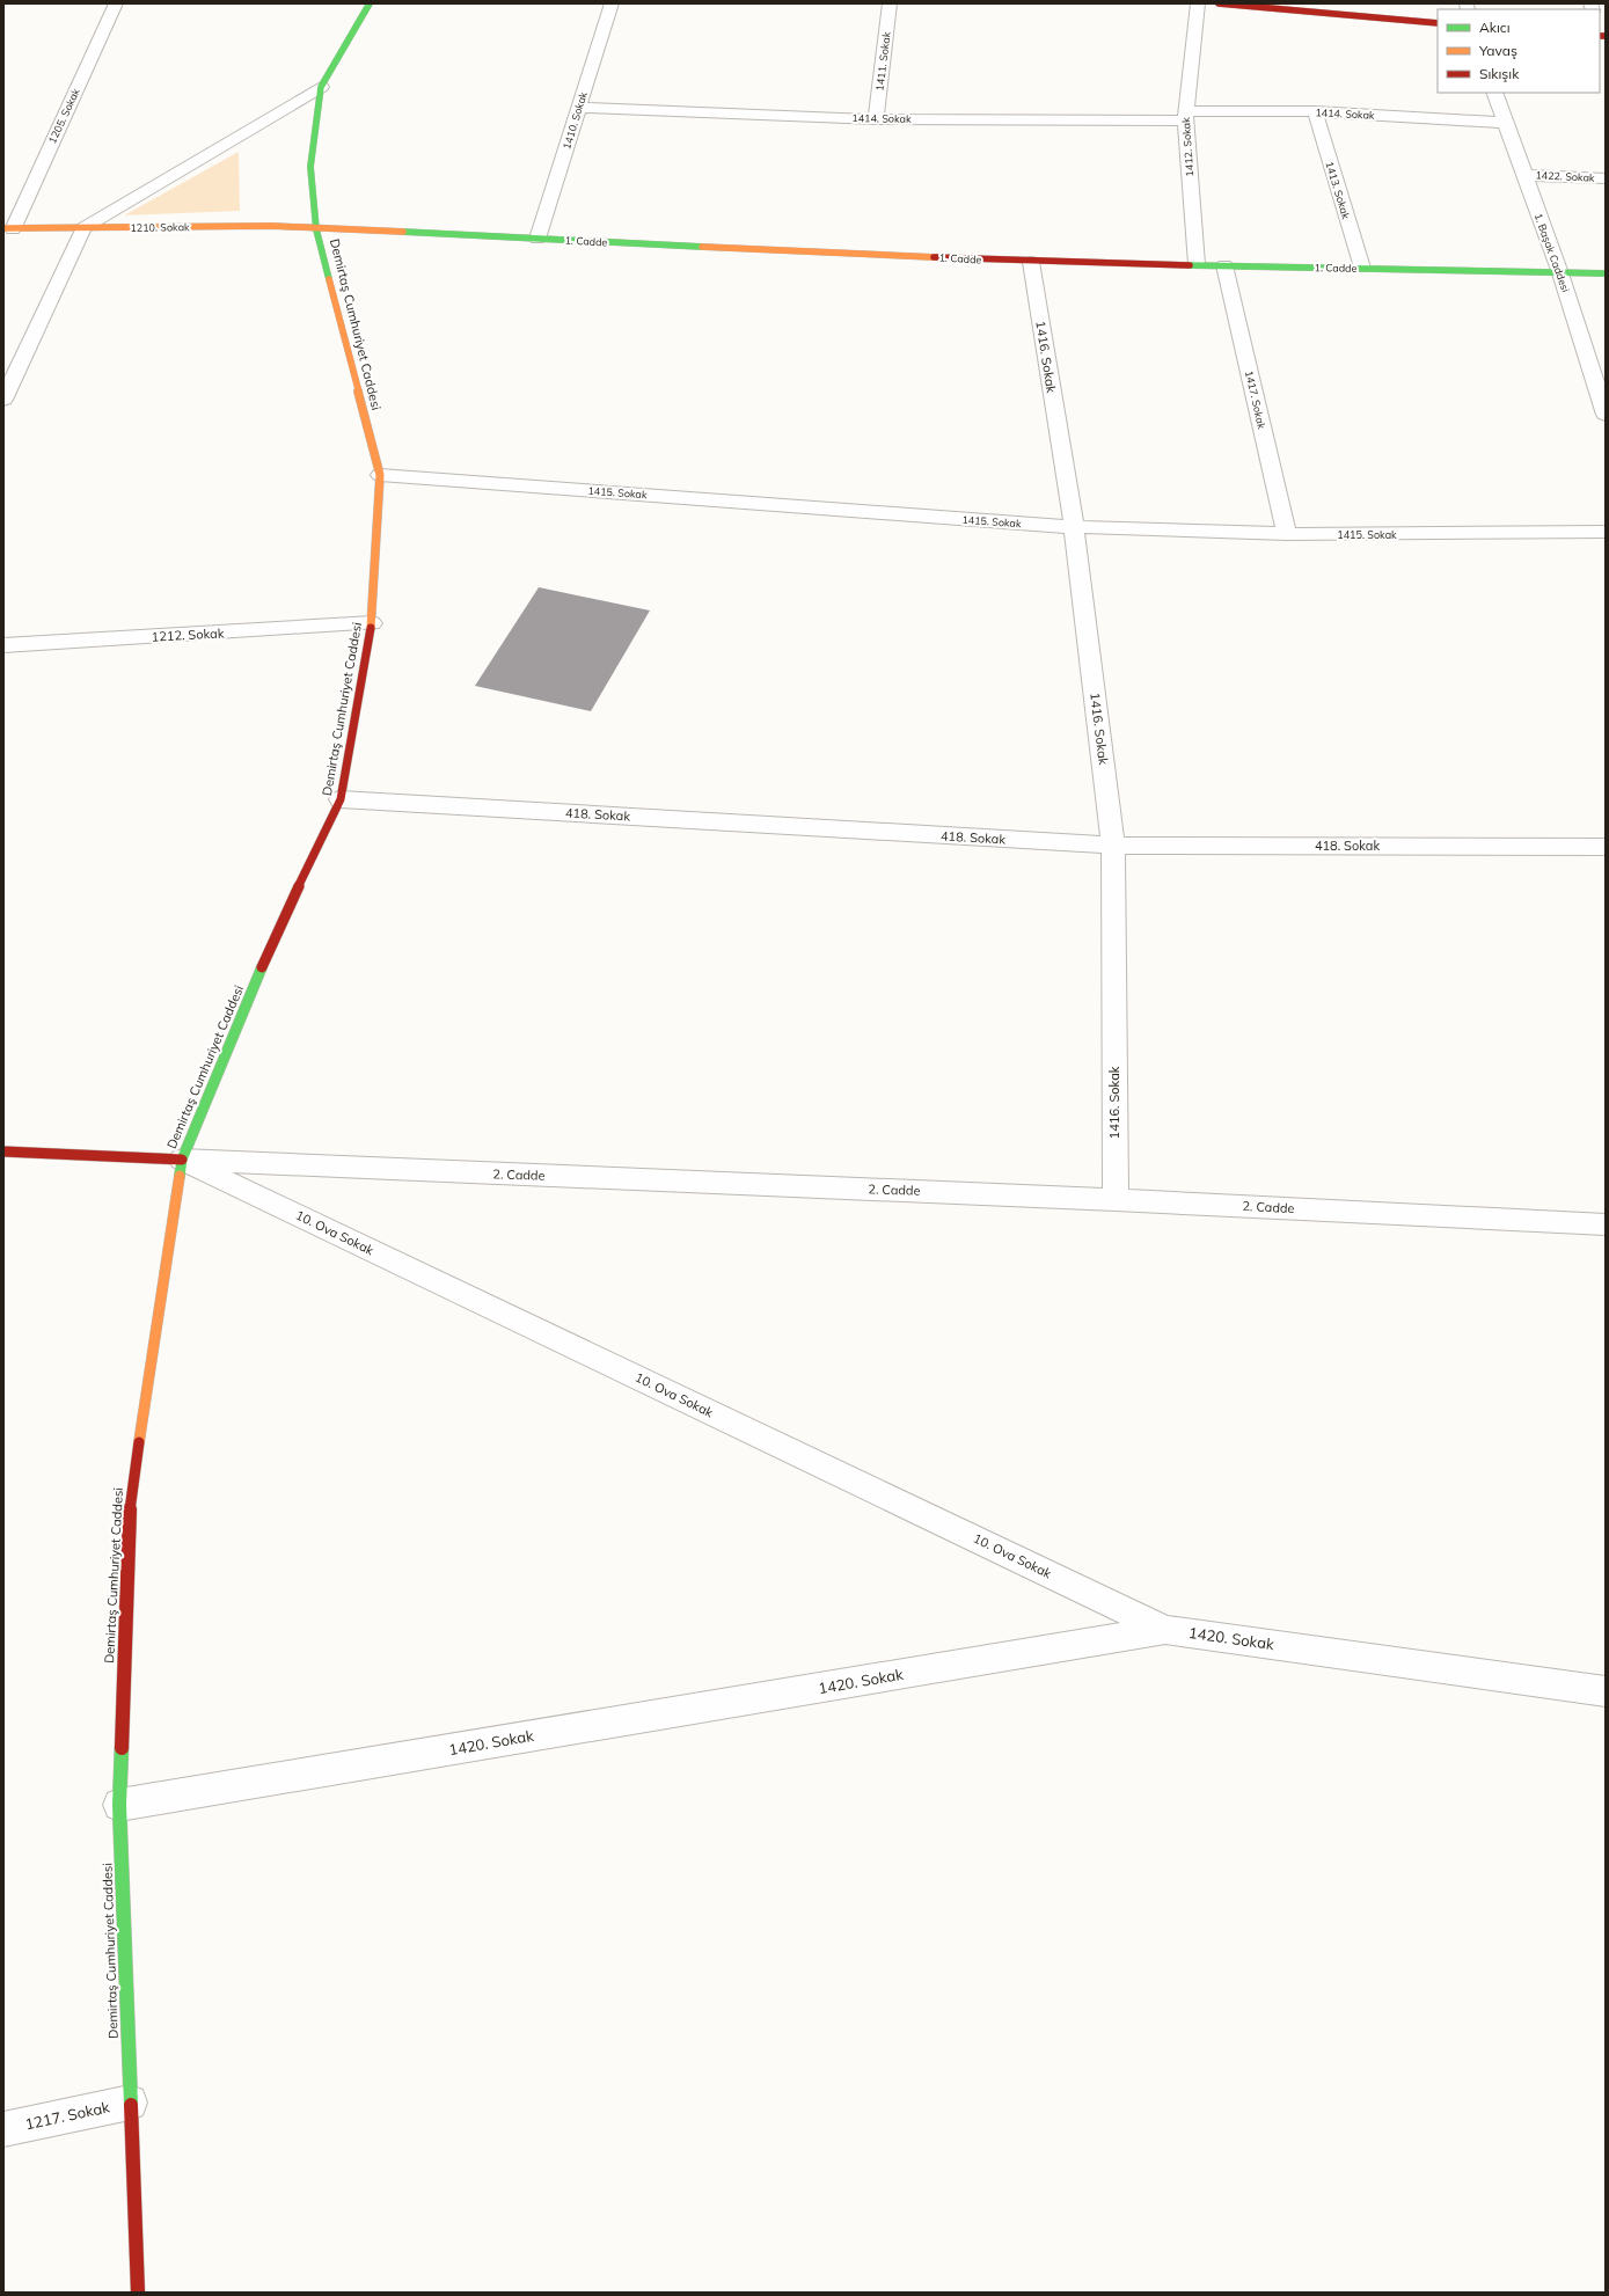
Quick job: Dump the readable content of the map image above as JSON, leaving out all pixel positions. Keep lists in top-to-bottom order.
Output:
{
  "streets": {
    "main road": ["1210. Sokak", "1. Cadde", "Demirtaş Cumhuriyet Caddesi"],
    "street": [
      "1411. Sokak",
      "1414. Sokak",
      "1205. Sokak",
      "1410. Sokak",
      "1412. Sokak",
      "1422. Sokak",
      "1413. Sokak",
      "1. Başak Caddesi",
      "1416. Sokak",
      "1417. Sokak",
      "1415. Sokak",
      "1212. Sokak",
      "418. Sokak",
      "2. Cadde",
      "10. Ova Sokak",
      "1420. Sokak",
      "1217. Sokak"
    ]
  },
  "crossings": [
    ["1411. Sokak", "1414. Sokak"],
    ["1414. Sokak", "1410. Sokak"],
    ["1414. Sokak", "1412. Sokak"],
    ["1414. Sokak", "1413. Sokak"],
    ["1414. Sokak", "1. Başak Caddesi"],
    ["1205. Sokak", "1210. Sokak"],
    ["1410. Sokak", "1. Cadde"],
    ["1412. Sokak", "1. Cadde"],
    ["1422. Sokak", "1. Başak Caddesi"],
    ["1413. Sokak", "1. Cadde"],
    ["1210. Sokak", "1. Cadde"],
    ["1210. Sokak", "Demirtaş Cumhuriyet Caddesi"],
    ["1. Cadde", "1. Başak Caddesi"],
    ["1. Cadde", "Demirtaş Cumhuriyet Caddesi"],
    ["1. Cadde", "1416. Sokak"],
    ["1. Cadde", "1417. Sokak"],
    ["Demirtaş Cumhuriyet Caddesi", "1415. Sokak"],
    ["Demirtaş Cumhuriyet Caddesi", "1212. Sokak"],
    ["Demirtaş Cumhuriyet Caddesi", "418. Sokak"],
    ["Demirtaş Cumhuriyet Caddesi", "2. Cadde"],
    ["Demirtaş Cumhuriyet Caddesi", "10. Ova Sokak"],
    ["Demirtaş Cumhuriyet Caddesi", "1420. Sokak"],
    ["Demirtaş Cumhuriyet Caddesi", "1217. Sokak"],
    ["1416. Sokak", "1415. Sokak"],
    ["1416. Sokak", "418. Sokak"],
    ["1416. Sokak", "2. Cadde"],
    ["1417. Sokak", "1415. Sokak"],
    ["2. Cadde", "10. Ova Sokak"],
    ["10. Ova Sokak", "1420. Sokak"]
  ],
  "legend": ["Akıcı", "Yavaş", "Sıkışık"]
}
